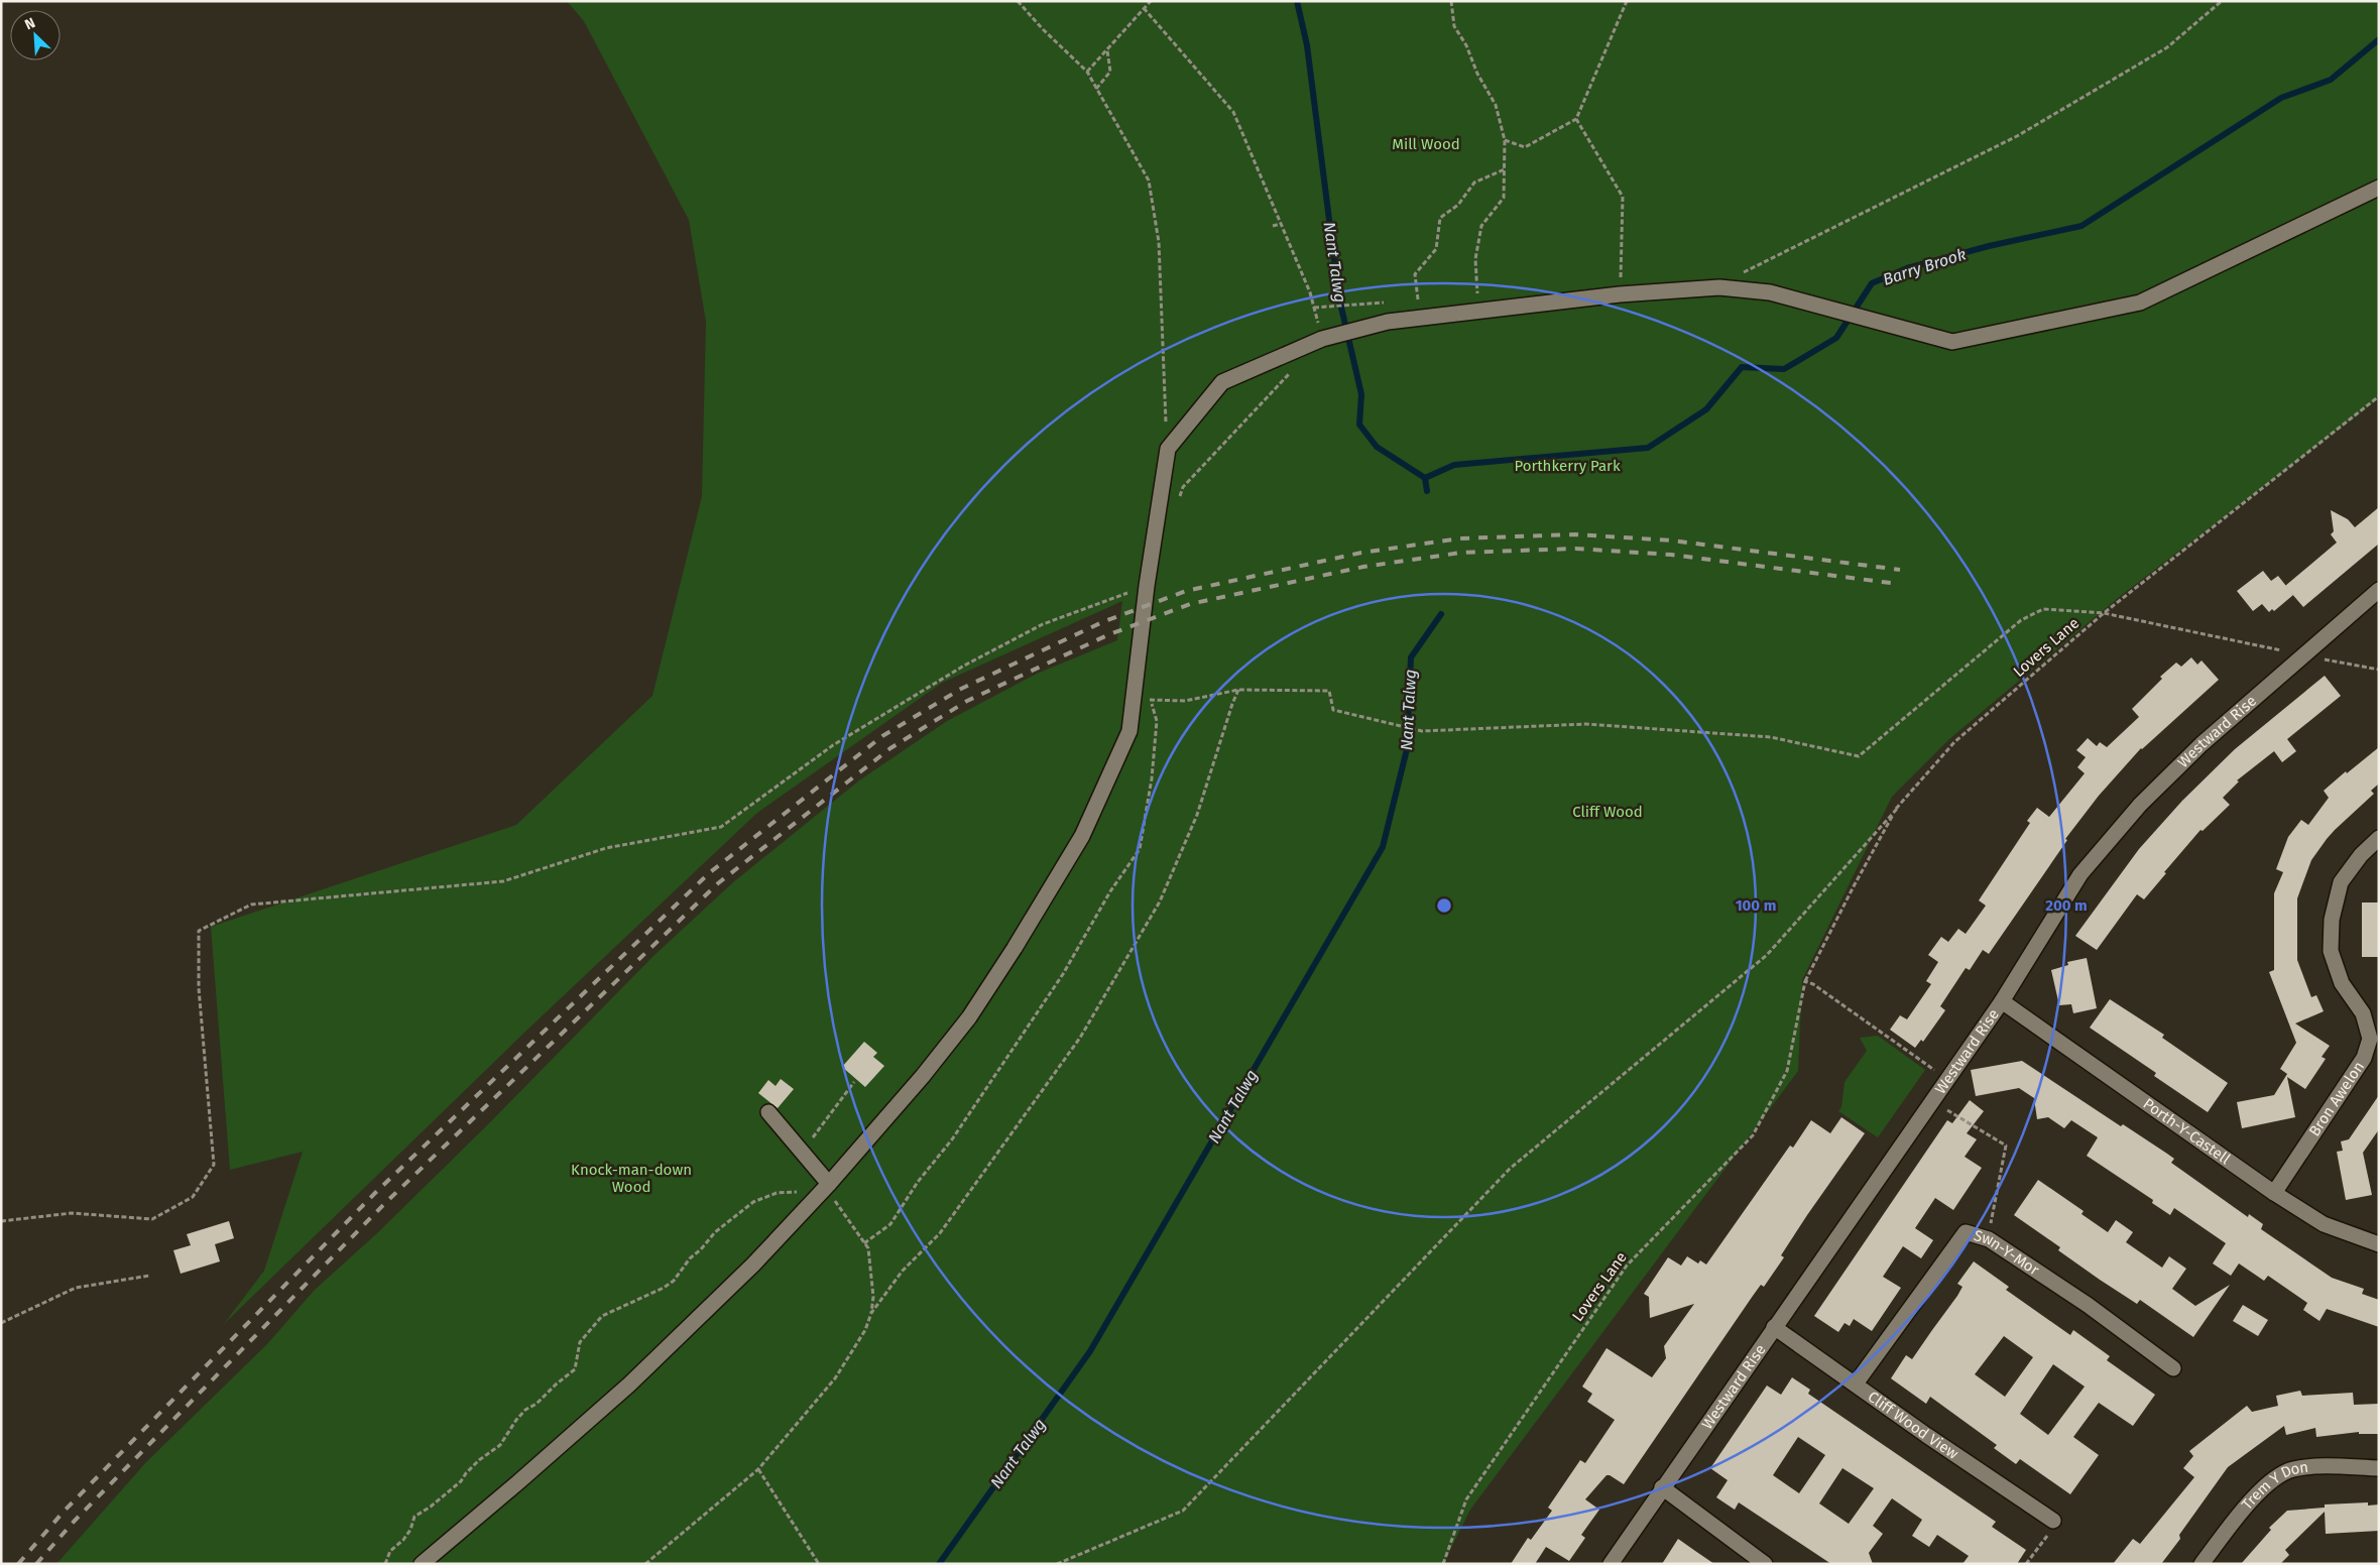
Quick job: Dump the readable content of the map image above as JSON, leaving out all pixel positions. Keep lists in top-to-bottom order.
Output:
{
  "streets": {
    "street": [
      "Westward Rise",
      "Bron Awelon",
      "Porth-Y-Castell",
      "Swn-Y-Mor",
      "Cliff Wood View",
      "Trem Y Don"
    ],
    "path": ["Lovers Lane"]
  },
  "crossings": [
    ["Westward Rise", "Porth-Y-Castell"],
    ["Westward Rise", "Cliff Wood View"],
    ["Bron Awelon", "Porth-Y-Castell"],
    ["Swn-Y-Mor", "Cliff Wood View"]
  ],
  "water": ["Nant Talwg", "Barry Brook"],
  "parks": [
    "Mill Wood",
    "Porthkerry Park",
    "Cliff Wood",
    "Knock-man-down Wood"
  ],
  "north": "top left",
  "rings": ["100 m", "200 m"]
}
